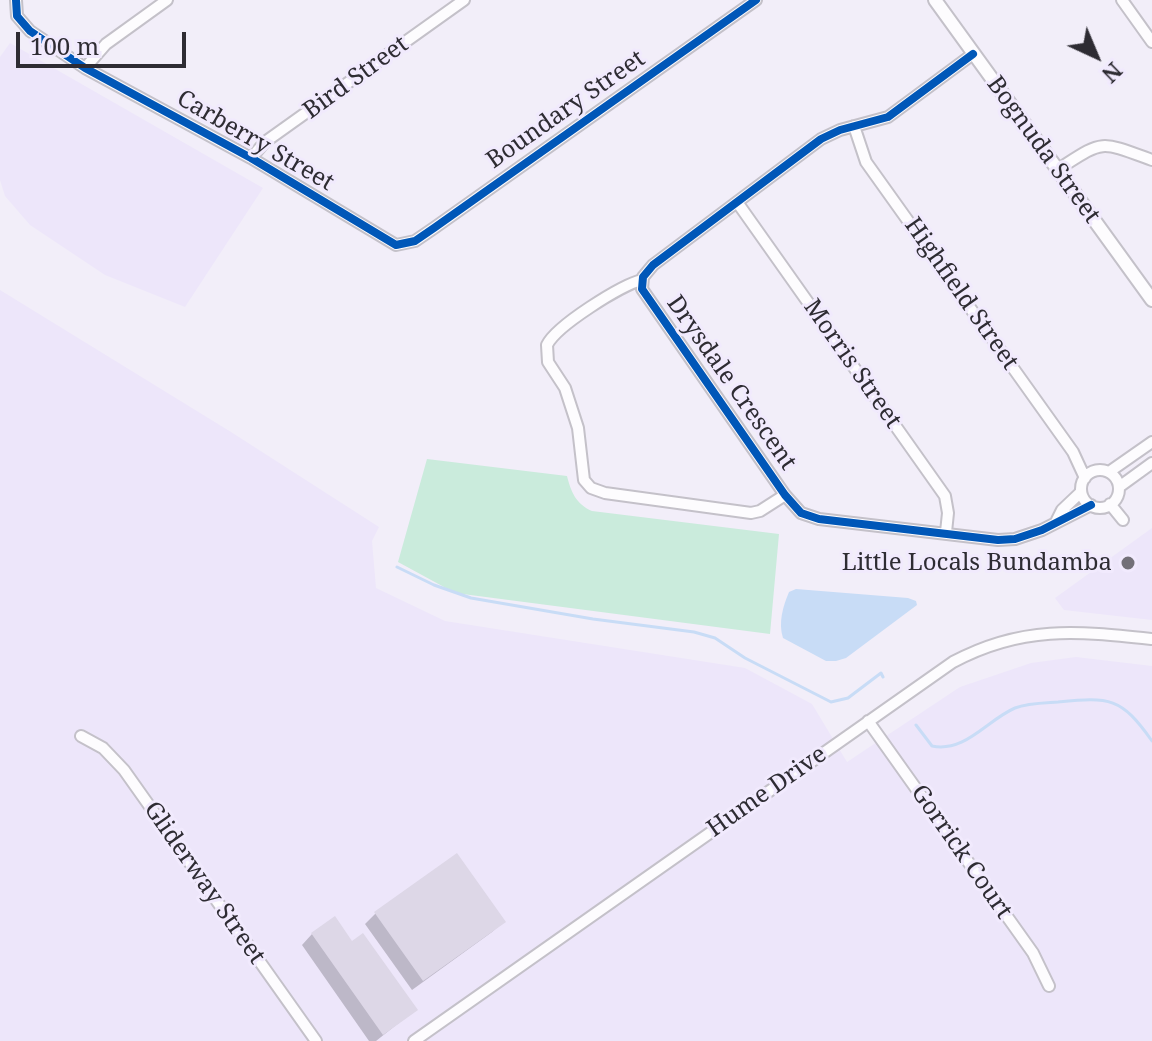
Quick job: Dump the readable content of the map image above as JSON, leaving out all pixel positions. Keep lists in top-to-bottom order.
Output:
{
  "streets": {
    "street": [
      "Bird Street",
      "Boundary Street",
      "Carberry Street",
      "Bognuda Street",
      "Highfield Street",
      "Morris Street",
      "Drysdale Crescent",
      "Hume Drive",
      "Gorrick Court",
      "Gliderway Street"
    ]
  },
  "crossings": [
    ["Bird Street", "Carberry Street"],
    ["Boundary Street", "Carberry Street"],
    ["Bognuda Street", "Drysdale Crescent"],
    ["Highfield Street", "Drysdale Crescent"],
    ["Morris Street", "Drysdale Crescent"],
    ["Hume Drive", "Gorrick Court"]
  ],
  "places": ["Little Locals Bundamba"],
  "scale_bar": "100 m",
  "north": "bottom right"
}
